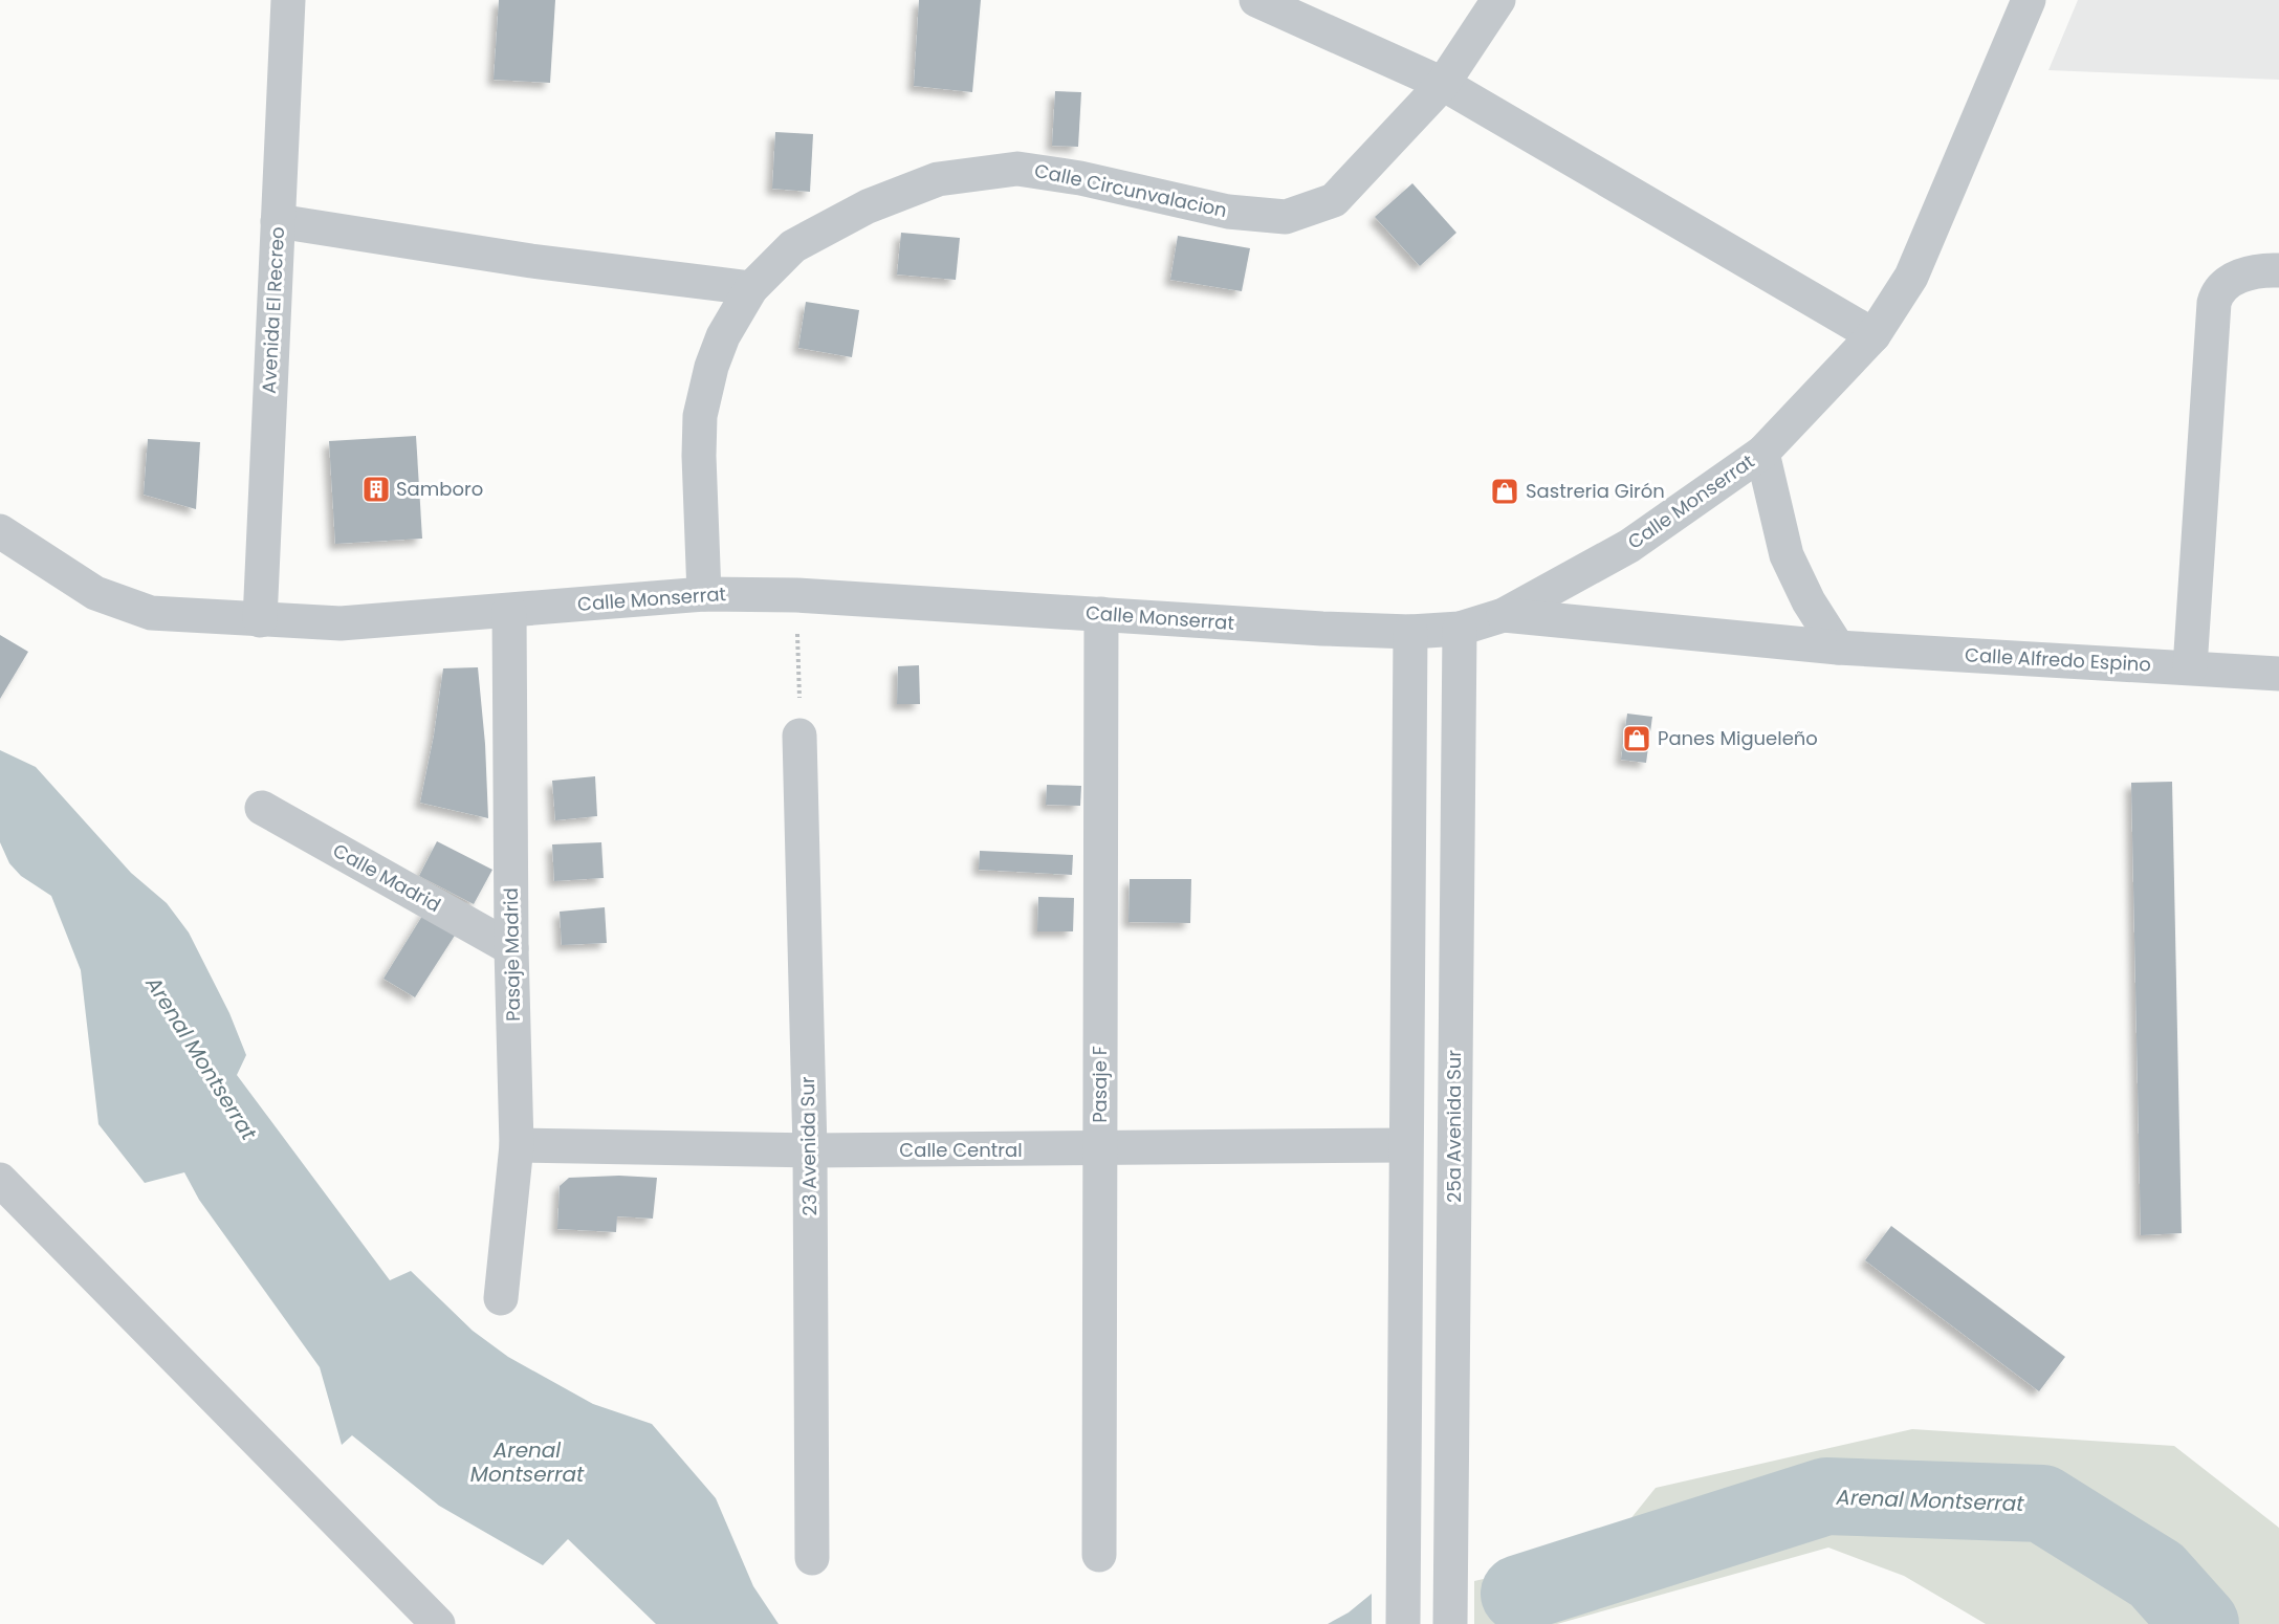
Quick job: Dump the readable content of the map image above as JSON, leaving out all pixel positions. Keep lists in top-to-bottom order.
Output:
{
  "streets": {
    "street": [
      "Calle Circunvalacion",
      "Avenida El Recreo",
      "Calle Monserrat",
      "Calle Alfredo Espino",
      "Calle Madrid",
      "Pasaje Madrid",
      "Pasaje F",
      "25a Avenida Sur",
      "23 Avenida Sur",
      "Calle Central"
    ]
  },
  "crossings": [
    ["Calle Circunvalacion", "Calle Monserrat"],
    ["Avenida El Recreo", "Calle Monserrat"],
    ["Calle Monserrat", "Calle Alfredo Espino"],
    ["Calle Monserrat", "Pasaje Madrid"],
    ["Calle Monserrat", "Pasaje F"],
    ["Calle Monserrat", "25a Avenida Sur"],
    ["Calle Madrid", "Pasaje Madrid"],
    ["Pasaje Madrid", "Calle Central"],
    ["Pasaje F", "Calle Central"],
    ["23 Avenida Sur", "Calle Central"]
  ],
  "water": ["Arenal Montserrat"],
  "places": {
    "building": ["Samboro"],
    "shop": ["Sastreria Girón", "Panes Migueleño"]
  }
}
